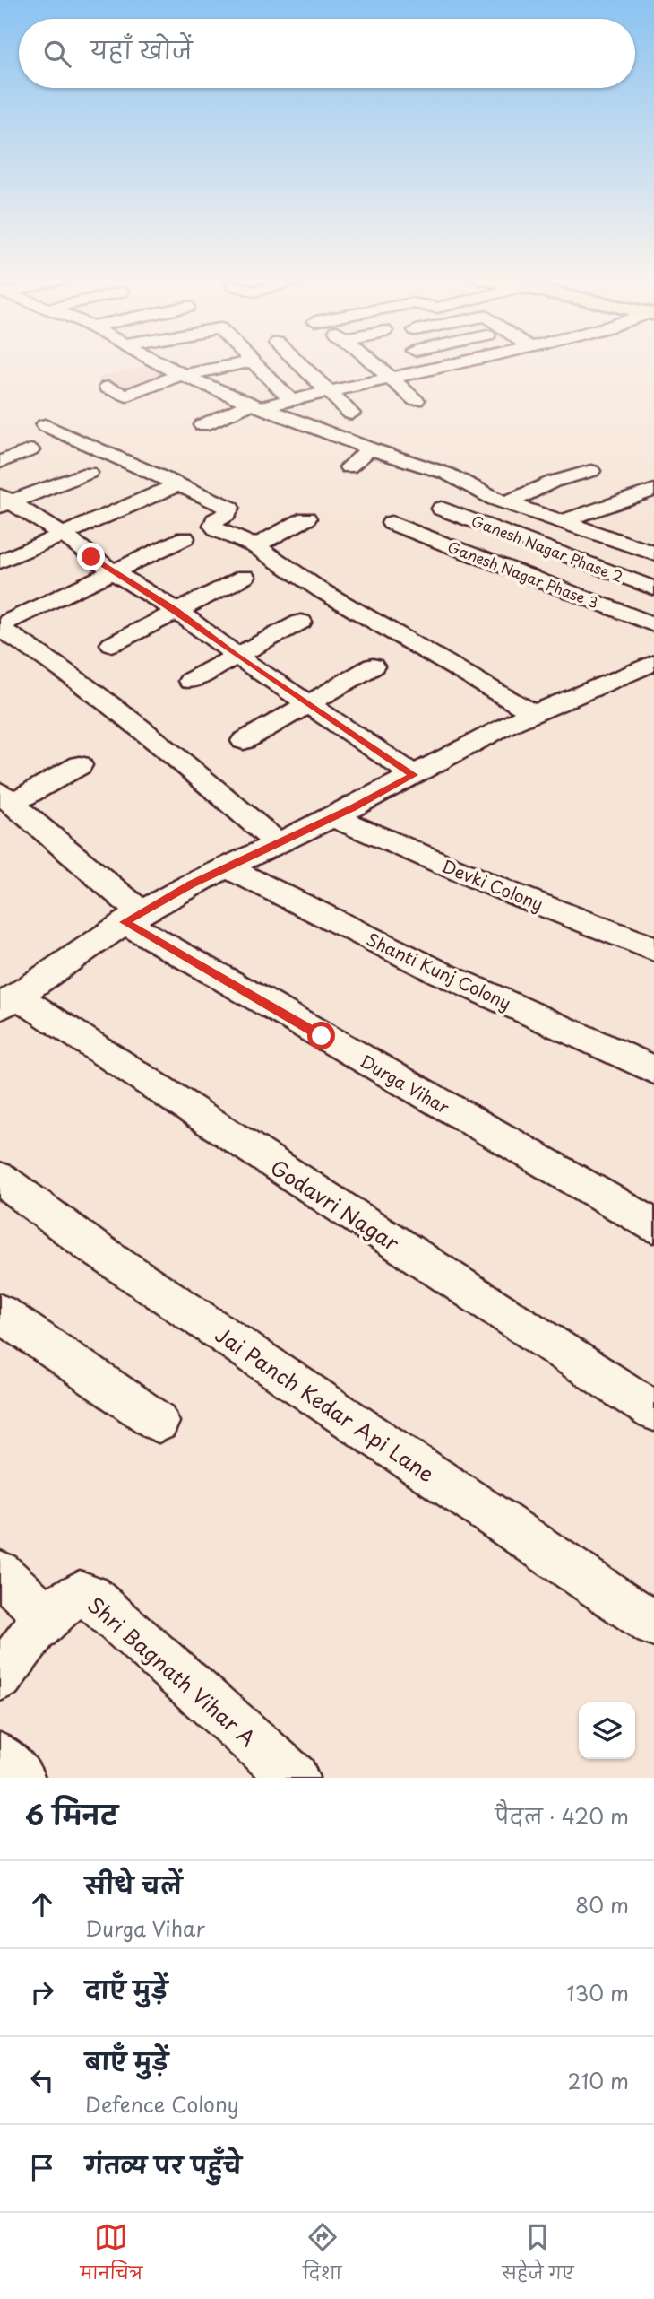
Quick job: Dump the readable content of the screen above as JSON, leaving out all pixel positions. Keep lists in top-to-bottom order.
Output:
{
  "streets": {
    "street": [
      "Ganesh Nagar Phase 2",
      "Ganesh Nagar Phase 3",
      "Devki Colony",
      "Shanti Kunj Colony",
      "Durga Vihar",
      "Godavri Nagar",
      "Jai Panch Kedar Api Lane",
      "Shri Bagnath Vihar A"
    ]
  },
  "page": {
    "search": "यहाँ खोजें",
    "heading": ["6 मिनट", "पैदल · 420 m"],
    "list": [
      ["सीधे चलें", "Durga Vihar", "80 m"],
      ["दाएँ मुड़ें", "130 m"],
      ["बाएँ मुड़ें", "Defence Colony", "210 m"],
      "गंतव्य पर पहुँचे"
    ],
    "nav": ["मानचित्र", "दिशा", "सहेजे गए"]
  }
}
